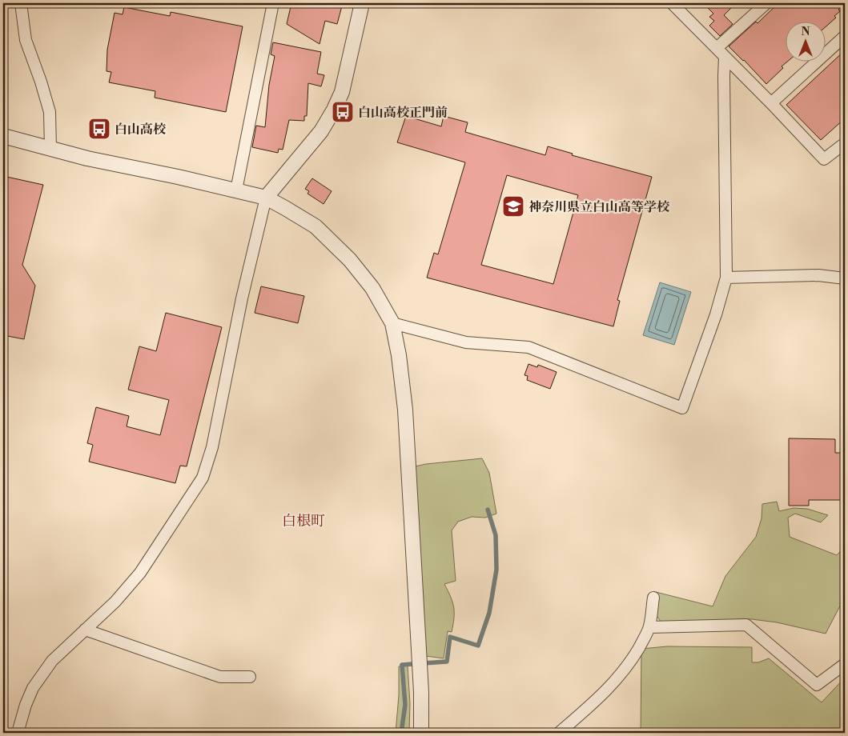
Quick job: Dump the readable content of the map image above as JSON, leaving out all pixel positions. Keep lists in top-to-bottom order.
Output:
{
  "districts": ["白根町"],
  "places": {
    "bus stop": ["白山高校正門前", "白山高校"],
    "school or university": ["神奈川県立白山高等学校"]
  },
  "north": "top"
}
